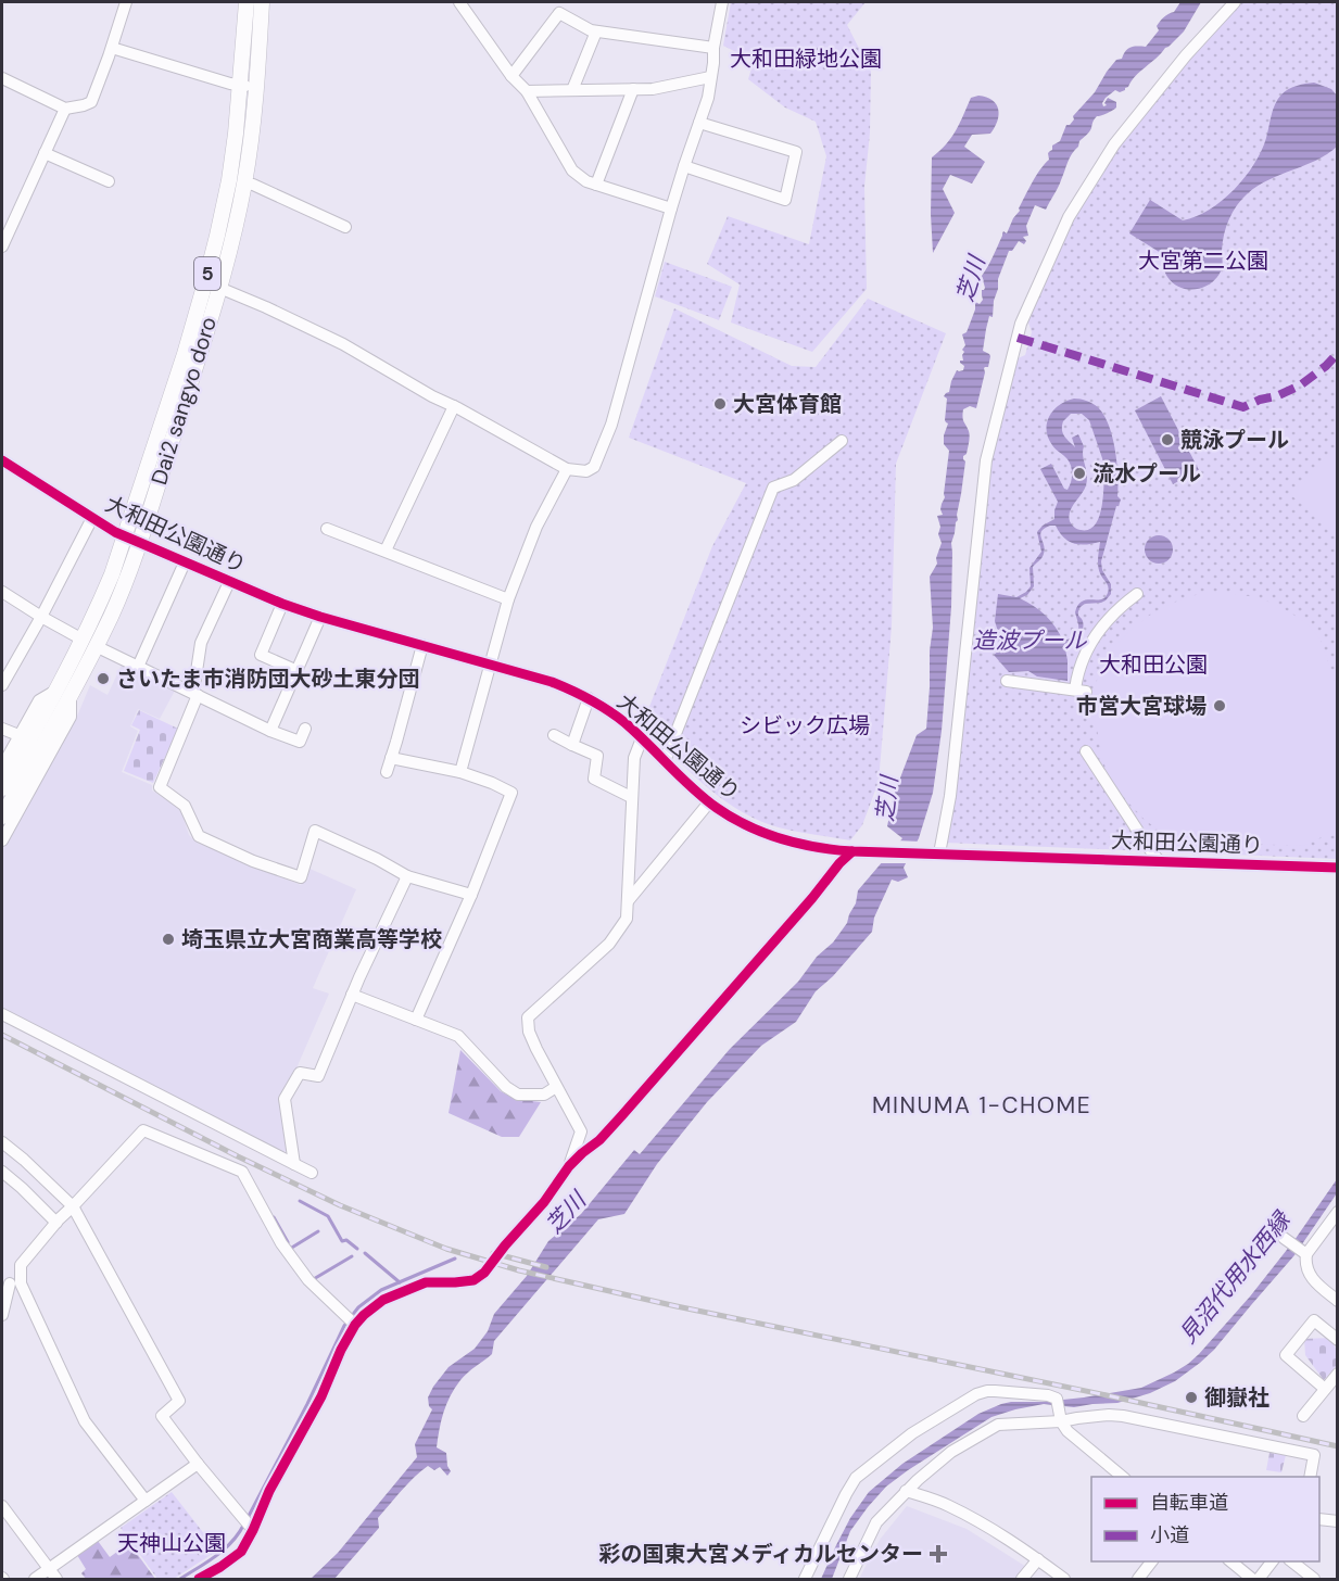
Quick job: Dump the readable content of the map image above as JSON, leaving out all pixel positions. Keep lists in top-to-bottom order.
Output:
{
  "streets": {
    "main road": ["5", "Dai2 sangyo doro"],
    "street": ["大和田公園通り"]
  },
  "crossings": [
    ["Dai2 sangyo doro", "大和田公園通り"]
  ],
  "districts": ["MINUMA 1-CHOME"],
  "water": ["芝川", "造波プール", "見沼代用水西縁"],
  "parks": [
    "大和田緑地公園",
    "大宮第二公園",
    "大和田公園",
    "シビック広場",
    "天神山公園"
  ],
  "places": {
    "other": [
      "大宮体育館",
      "競泳プール",
      "流水プール",
      "さいたま市消防団大砂土東分団",
      "市営大宮球場",
      "埼玉県立大宮商業高等学校",
      "御嶽社"
    ],
    "health": ["彩の国東大宮メディカルセンター"]
  },
  "legend": ["自転車道", "小道"]
}
